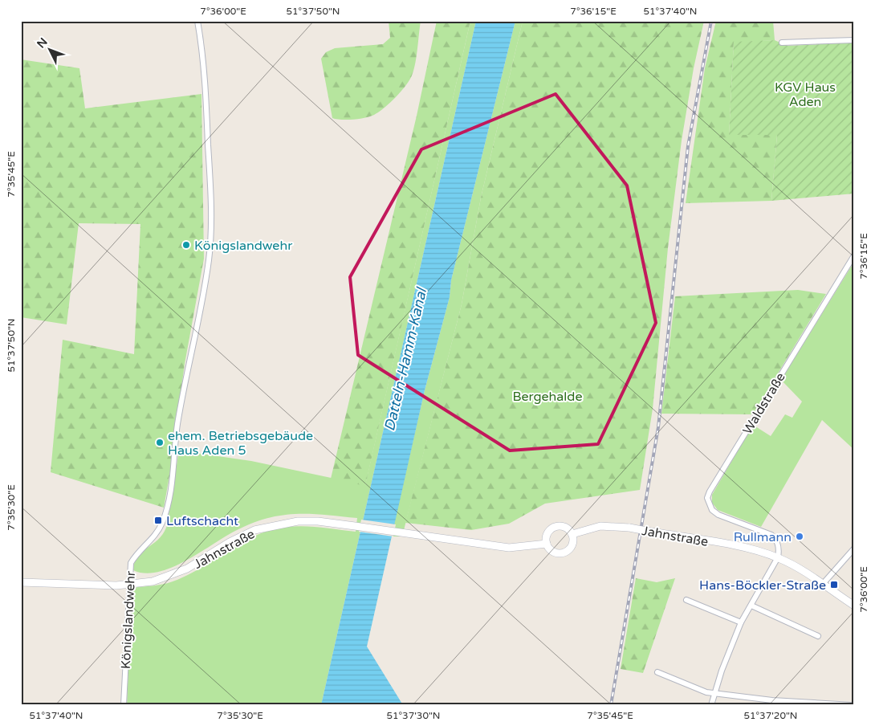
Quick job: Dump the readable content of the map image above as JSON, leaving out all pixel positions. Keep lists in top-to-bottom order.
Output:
{
  "streets": {
    "main road": ["Jahnstraße"],
    "street": ["Waldstraße", "Königslandwehr"]
  },
  "crossings": [
    ["Waldstraße", "Jahnstraße"],
    ["Jahnstraße", "Königslandwehr"]
  ],
  "water": ["Datteln-Hamm-Kanal"],
  "parks": ["KGV Haus Aden", "Bergehalde"],
  "places": {
    "other": ["Königslandwehr", "ehem. Betriebsgebäude Haus Aden 5", "Rullmann"],
    "transit": ["Luftschacht", "Hans-Böckler-Straße"]
  },
  "north": "top left",
  "coordinates": [
    "7°36'00\"E",
    "51°37'50\"N",
    "7°36'15\"E",
    "51°37'40\"N",
    "7°35'45\"E",
    "7°35'30\"E",
    "51°37'30\"N",
    "51°37'20\"N"
  ]
}
